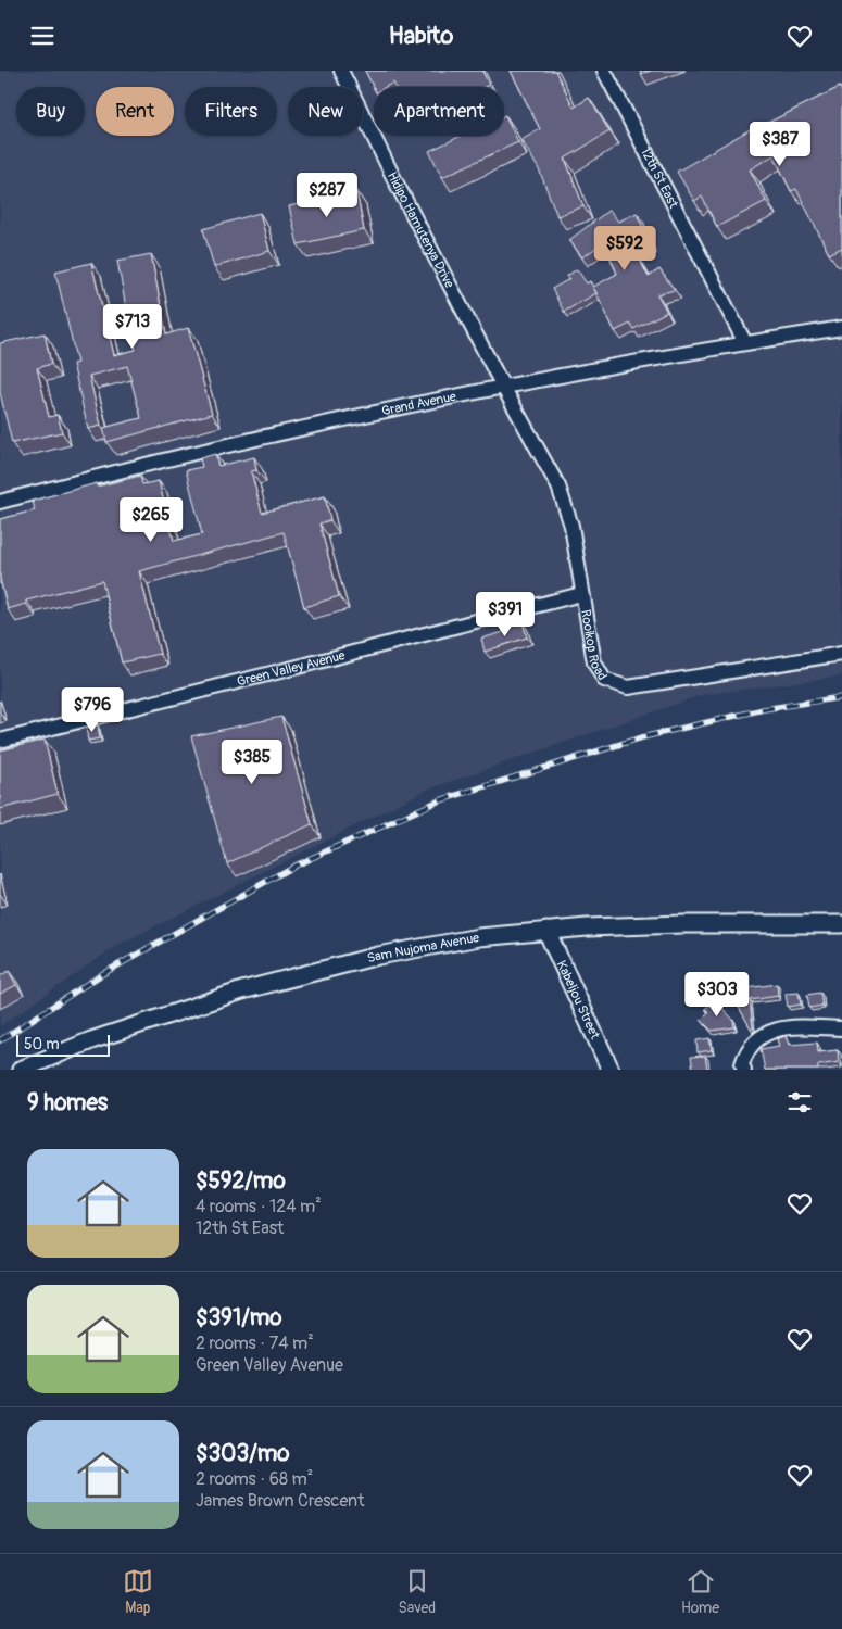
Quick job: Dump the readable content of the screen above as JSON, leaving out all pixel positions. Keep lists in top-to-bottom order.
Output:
{
  "streets": {
    "street": [
      "12th St East",
      "Hidipo Hamutenya Drive",
      "Grand Avenue",
      "Rooikop Road",
      "Green Valley Avenue",
      "Sam Nujoma Avenue",
      "Kabeljou Street"
    ]
  },
  "crossings": [
    ["12th St East", "Grand Avenue"],
    ["Hidipo Hamutenya Drive", "Grand Avenue"],
    ["Hidipo Hamutenya Drive", "Rooikop Road"],
    ["Grand Avenue", "Rooikop Road"],
    ["Rooikop Road", "Green Valley Avenue"],
    ["Sam Nujoma Avenue", "Kabeljou Street"]
  ],
  "scale_bar": "50 m",
  "page": {
    "header": "Habito",
    "chip": [
      "Buy",
      "Rent",
      "Filters",
      "New",
      "Apartment"
    ],
    "price": [
      "$387",
      "$287",
      "$592",
      "$713",
      "$265",
      "$391",
      "$796",
      "$385",
      "$303"
    ],
    "scale": "50 m",
    "heading": "9 homes",
    "list": [
      {
        "name": "$592/mo",
        "note": "4 rooms · 124 m² · 12th St East"
      },
      {
        "name": "$391/mo",
        "note": "2 rooms · 74 m² · Green Valley Avenue"
      },
      {
        "name": "$303/mo",
        "note": "2 rooms · 68 m² · James Brown Crescent"
      }
    ],
    "tabs": ["Map", "Saved", "Home"]
  }
}
